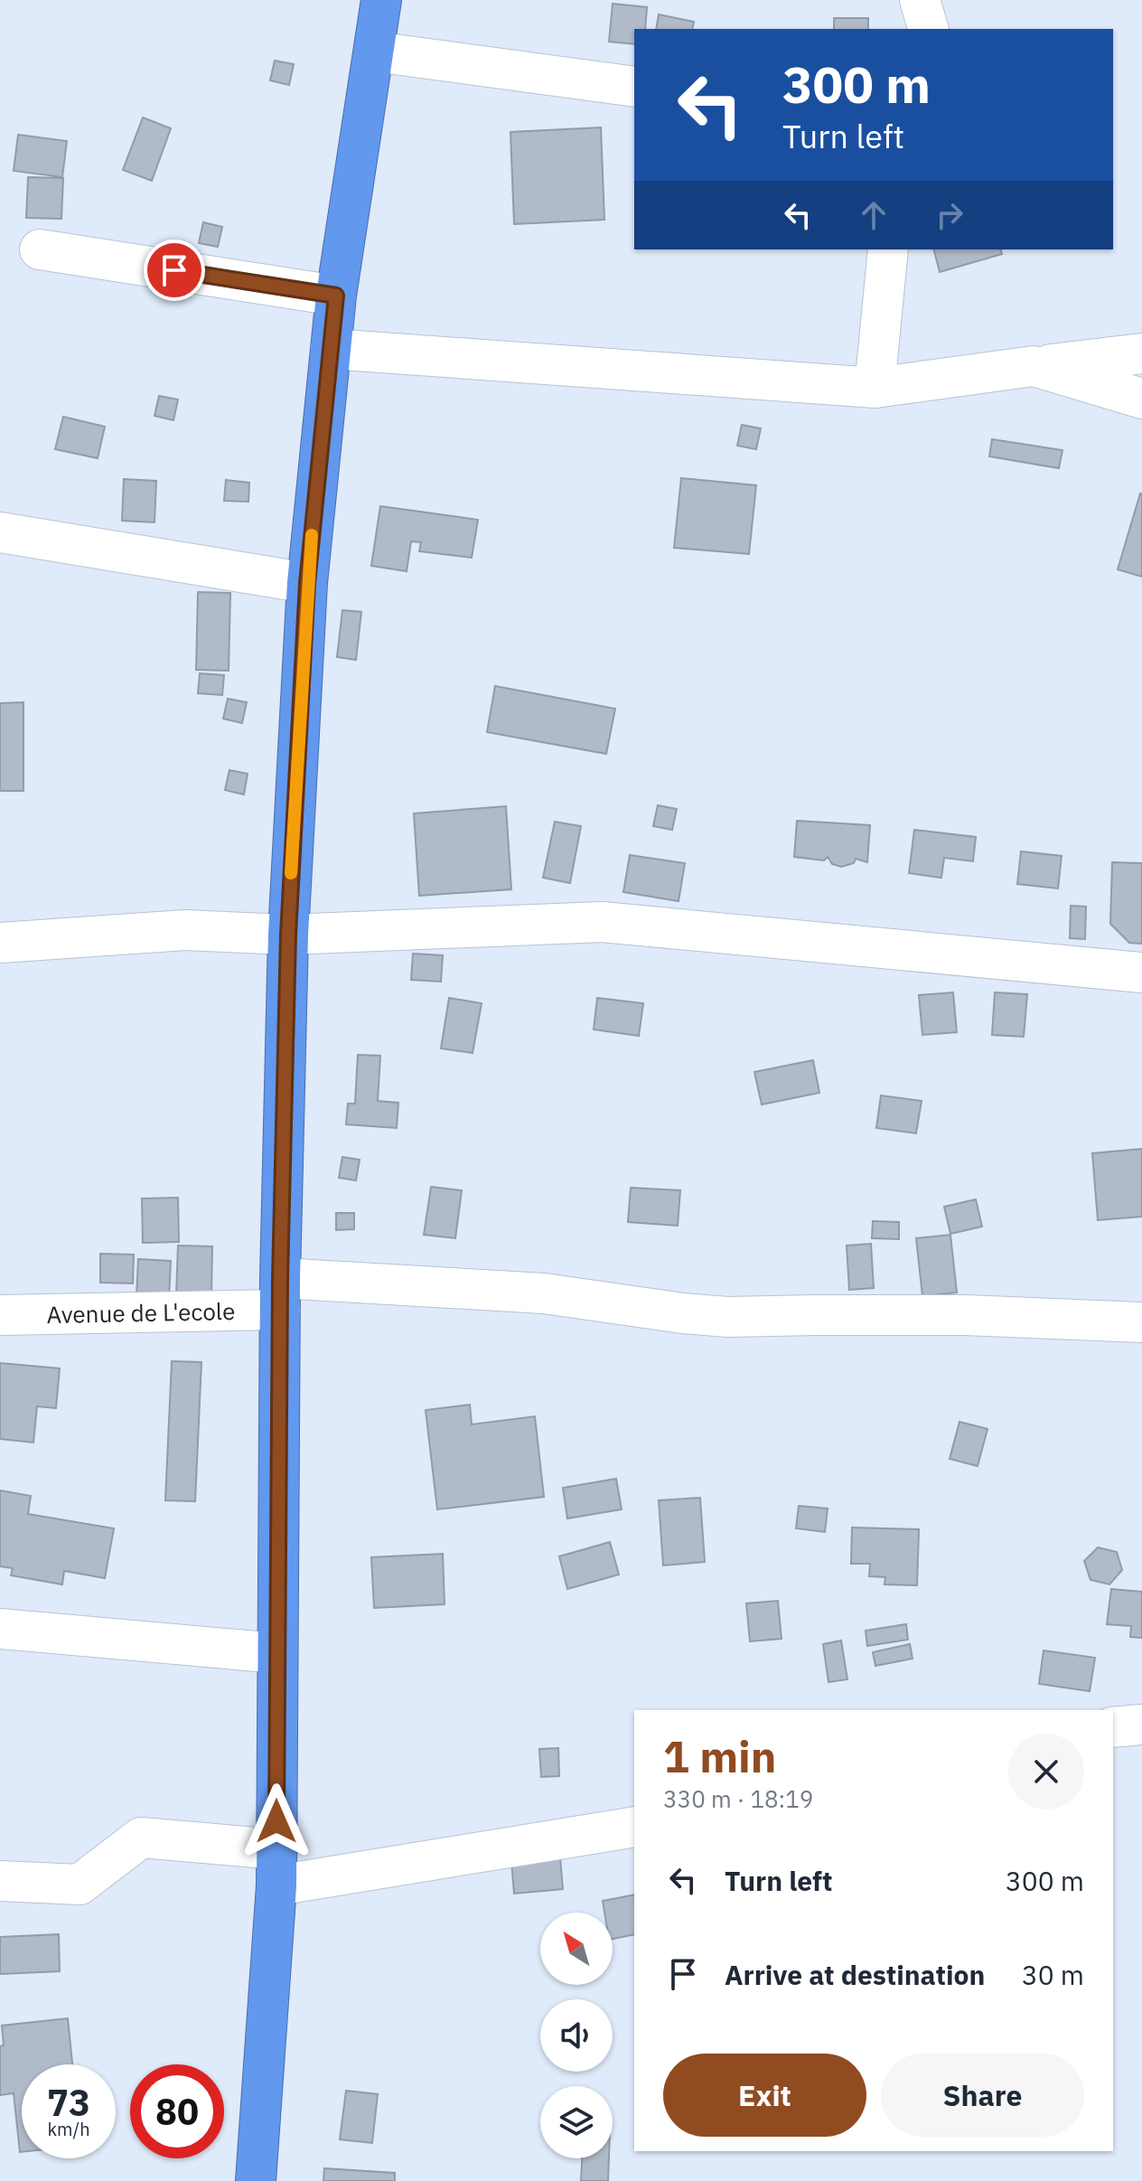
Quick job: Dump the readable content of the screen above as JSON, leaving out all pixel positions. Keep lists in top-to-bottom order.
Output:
{
  "streets": {
    "street": ["Avenue de L'ecole"]
  },
  "north": "top left",
  "page": {
    "turn": ["300 m", "Turn left"],
    "heading": ["1 min", "330 m · 18:19"],
    "list": [
      {
        "name": "Turn left",
        "value": "300 m"
      },
      {
        "name": "Arrive at destination",
        "value": "30 m"
      }
    ],
    "buttons": ["Exit", "Share"],
    "speed": "73 km/h",
    "limit": "80"
  }
}
